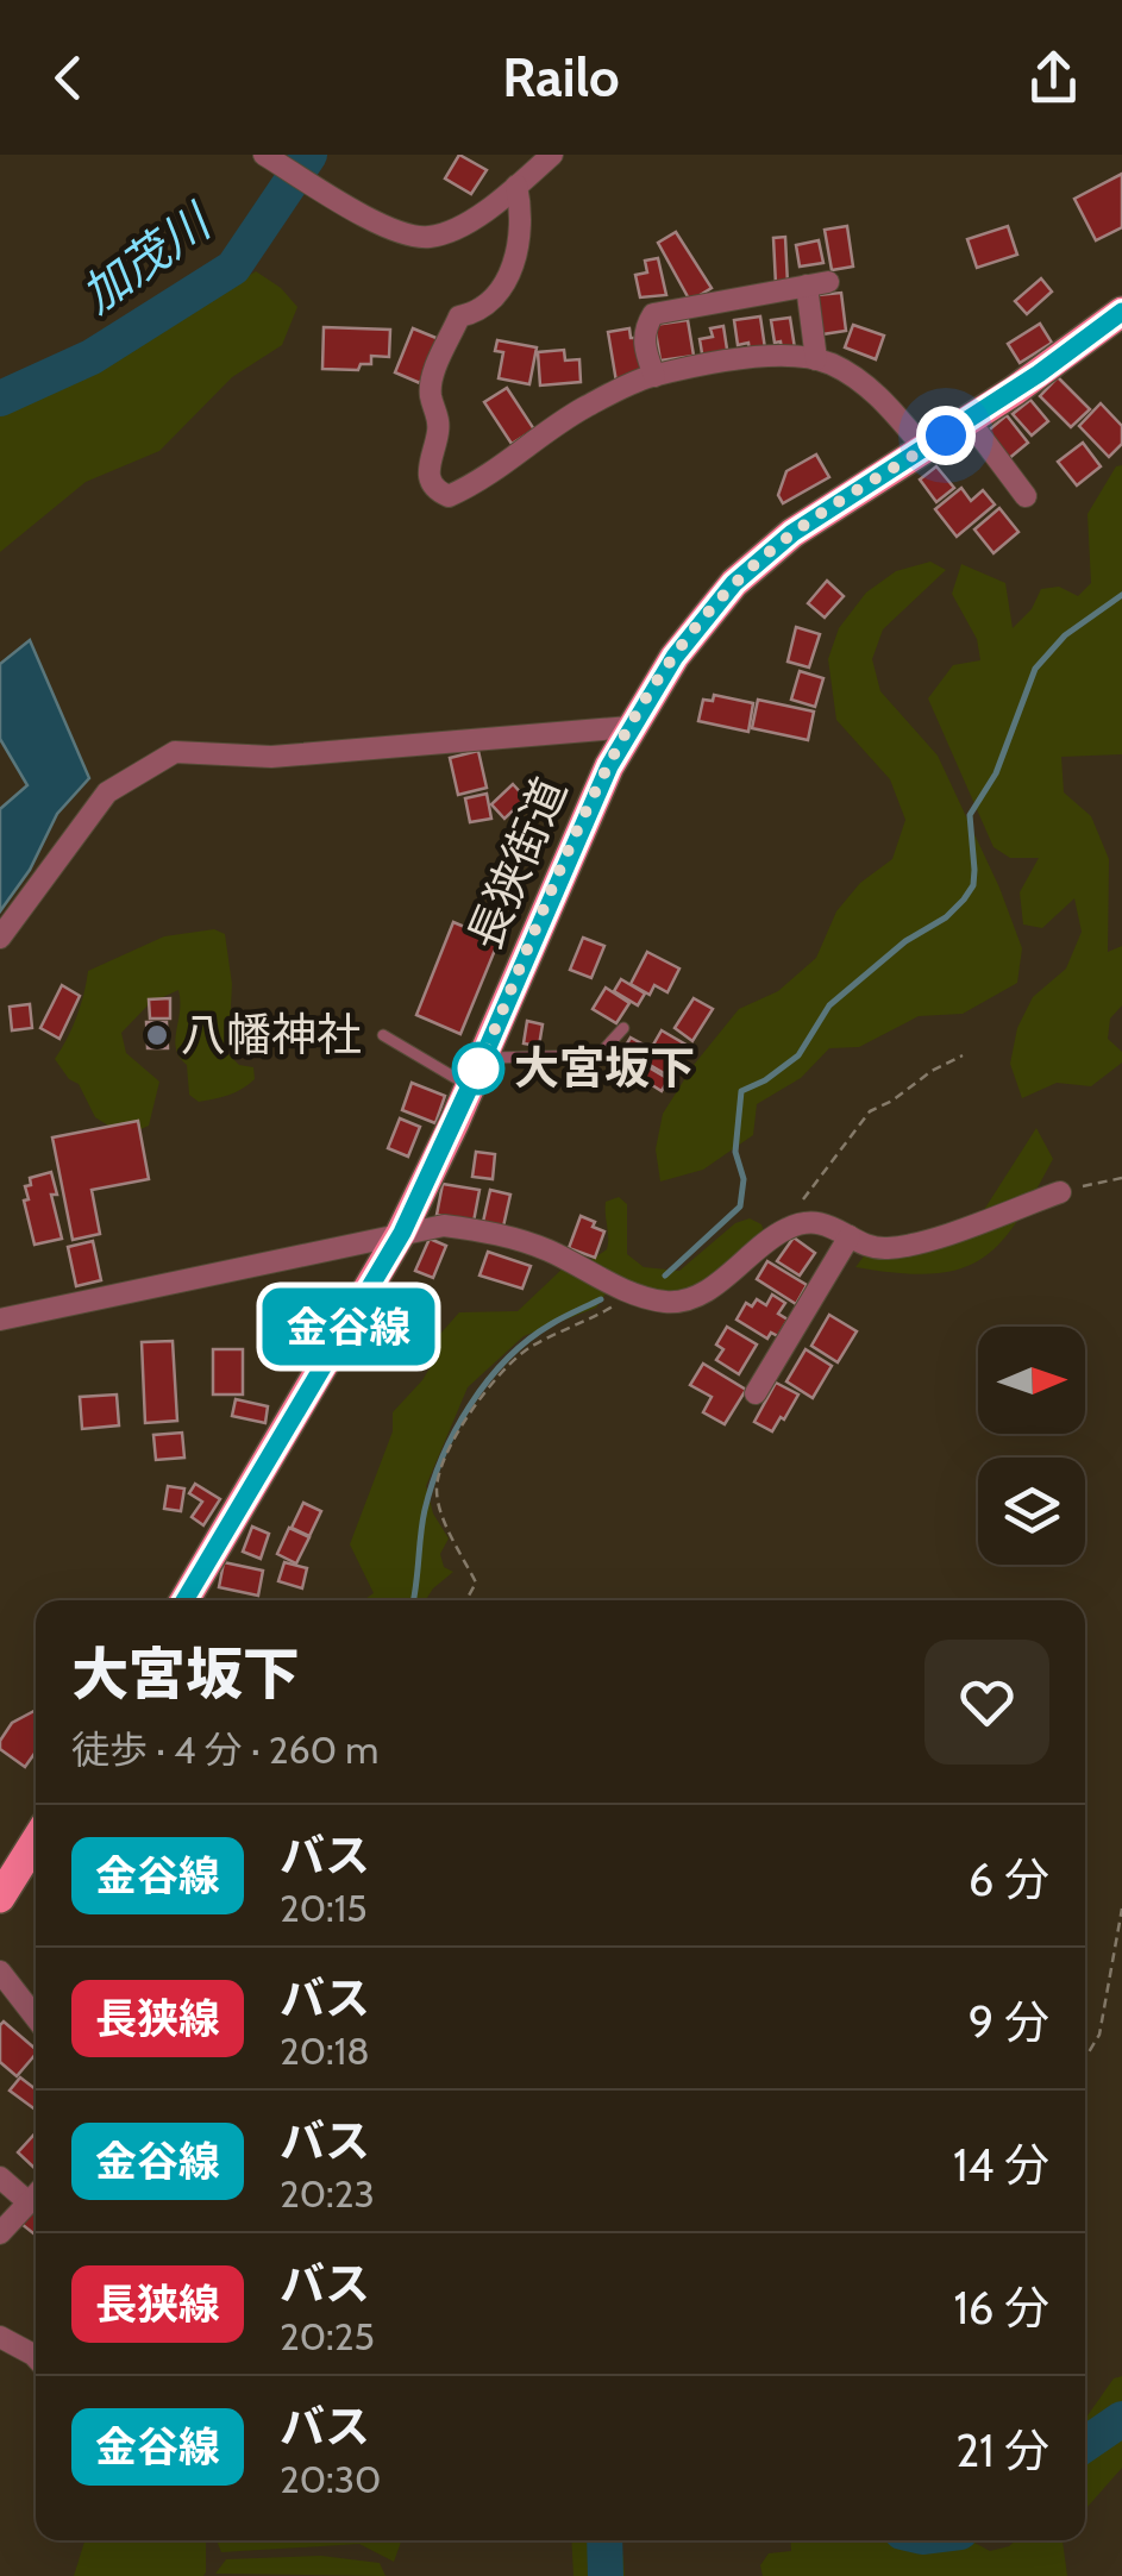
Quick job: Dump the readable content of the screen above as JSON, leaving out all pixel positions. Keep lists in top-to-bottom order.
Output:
{
  "streets": {
    "main road": ["長狭街道"]
  },
  "water": ["加茂川"],
  "places": ["八幡神社", "大宮坂下"],
  "lines": ["bus line 金谷線"],
  "north": "right",
  "page": {
    "header": "Railo",
    "on_map": "金谷線",
    "heading": ["大宮坂下", "徒歩 · 4 分 · 260 m"],
    "list": [
      {
        "mark": "金谷線",
        "name": "バス",
        "note": "20:15",
        "value": "6 分"
      },
      {
        "mark": "長狭線",
        "name": "バス",
        "note": "20:18",
        "value": "9 分"
      },
      {
        "mark": "金谷線",
        "name": "バス",
        "note": "20:23",
        "value": "14 分"
      },
      {
        "mark": "長狭線",
        "name": "バス",
        "note": "20:25",
        "value": "16 分"
      },
      {
        "mark": "金谷線",
        "name": "バス",
        "note": "20:30",
        "value": "21 分"
      }
    ]
  }
}
